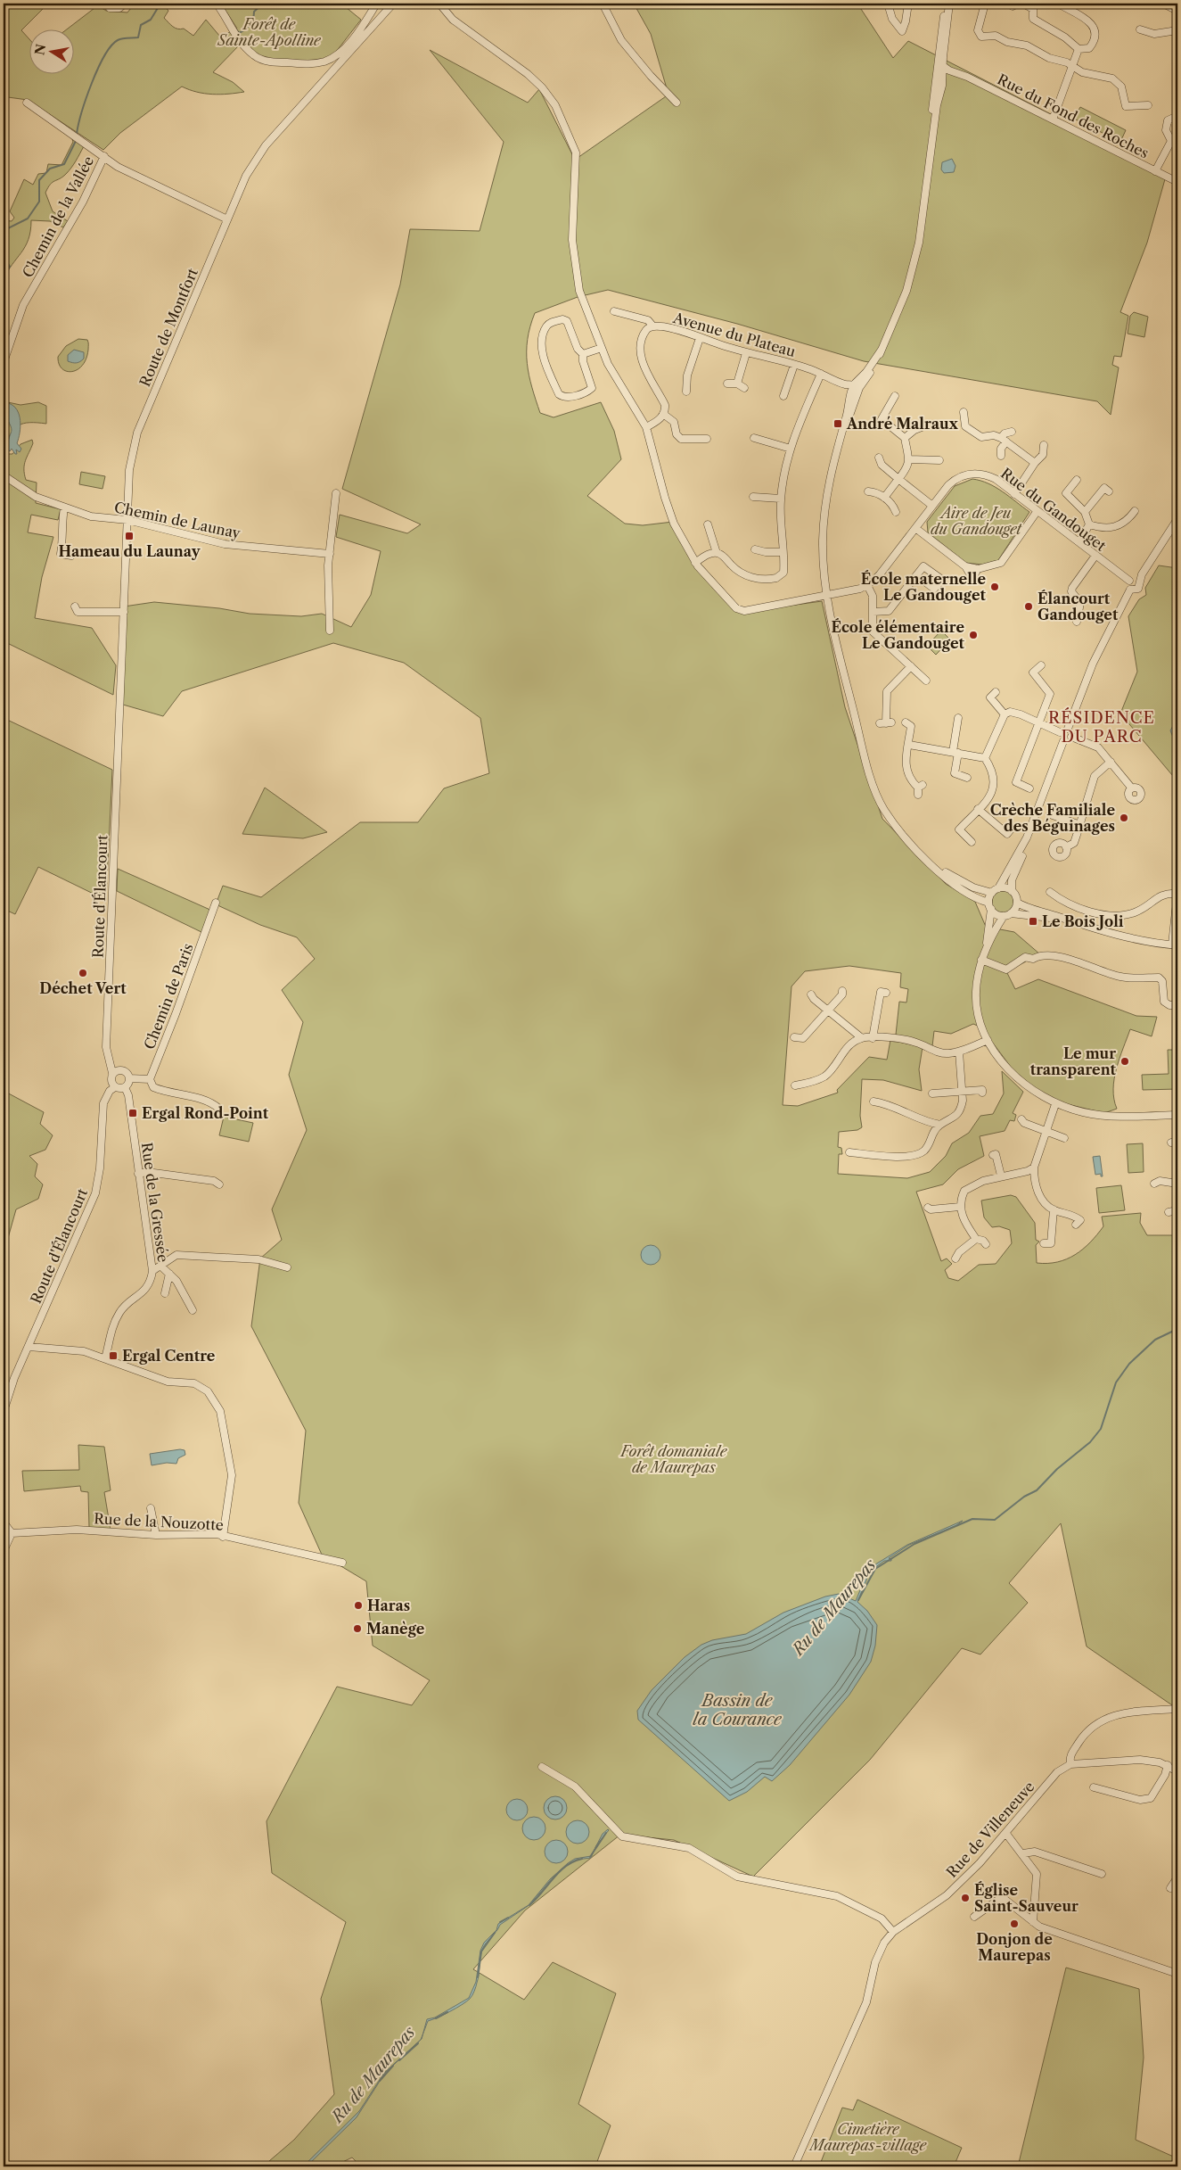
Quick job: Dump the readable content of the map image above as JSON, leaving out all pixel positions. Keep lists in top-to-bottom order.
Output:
{
  "streets": {
    "street": [
      "Rue du Fond des Roches",
      "Chemin de la Vallée",
      "Route de Montfort",
      "Avenue du Plateau",
      "Rue du Gandouget",
      "Chemin de Launay",
      "Route d'Élancourt",
      "Chemin de Paris",
      "Rue de la Gressée",
      "Rue de la Nouzotte",
      "Rue de Villeneuve"
    ]
  },
  "crossings": [
    ["Route de Montfort", "Chemin de Launay"],
    ["Route de Montfort", "Route d'Élancourt"],
    ["Route d'Élancourt", "Rue de la Gressée"]
  ],
  "districts": ["RÉSIDENCE DU PARC"],
  "water": ["Ru de Maurepas", "Bassin de la Courance"],
  "parks": [
    "Forêt de Sainte-Apolline",
    "Aire de Jeu du Gandouget",
    "Forêt domaniale de Maurepas",
    "Cimetière Maurepas-village"
  ],
  "places": {
    "transit": [
      "André Malraux",
      "Hameau du Launay",
      "Le Bois Joli",
      "Ergal Rond-Point",
      "Ergal Centre"
    ],
    "other": [
      "École maternelle Le Gandouget",
      "Élancourt Gandouget",
      "École élémentaire Le Gandouget",
      "Crèche Familiale des Béguinages",
      "Déchet Vert",
      "Le mur transparent",
      "Haras",
      "Manège",
      "Église Saint-Sauveur",
      "Donjon de Maurepas"
    ]
  },
  "north": "left"
}
